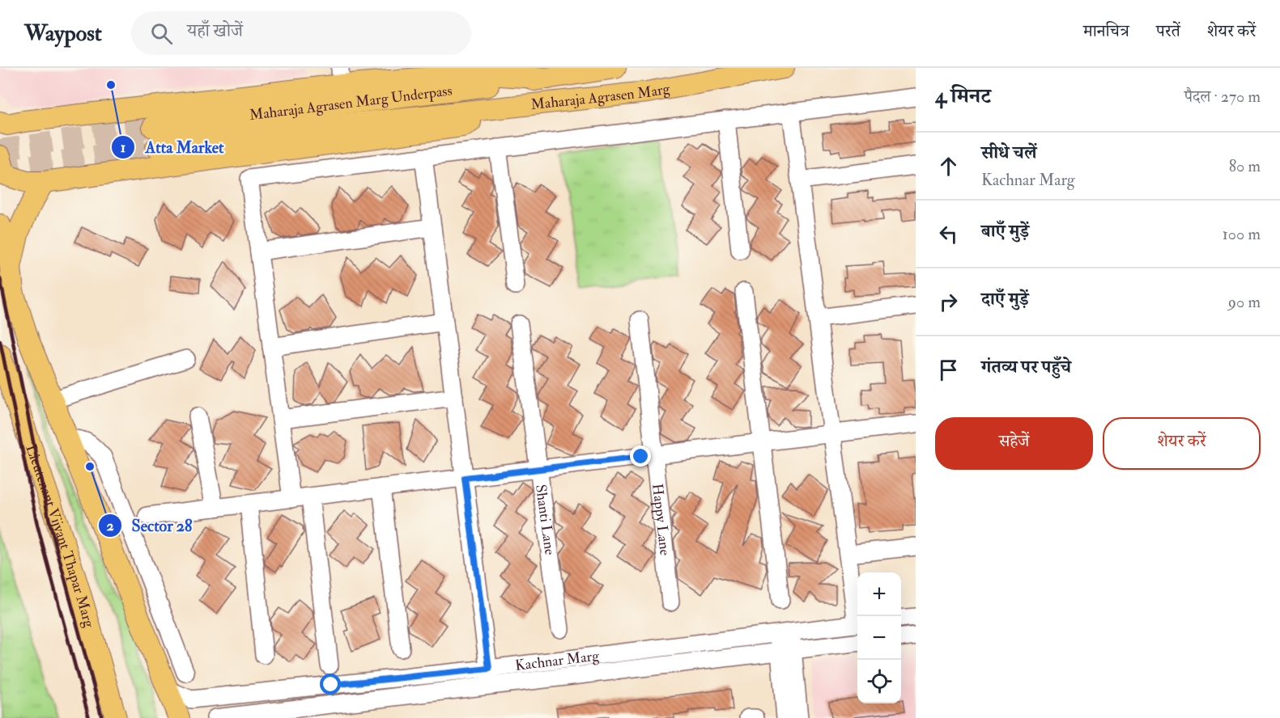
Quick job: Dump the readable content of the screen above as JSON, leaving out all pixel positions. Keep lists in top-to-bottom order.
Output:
{
  "streets": {
    "main road": ["Maharaja Agrasen Marg", "Maharaja Agrasen Marg Underpass", "Lieutenant Vijyant Thapar Marg"],
    "street": ["Happy Lane", "Shanti Lane", "Kachnar Marg"]
  },
  "crossings": [
    ["Maharaja Agrasen Marg", "Maharaja Agrasen Marg Underpass"]
  ],
  "places": ["Atta Market", "Sector 28"],
  "page": {
    "header": "Waypost",
    "search": "यहाँ खोजें",
    "nav": ["मानचित्र", "परतें", "शेयर करें"],
    "heading": ["4 मिनट", "पैदल · 270 m"],
    "list": [
      ["सीधे चलें", "Kachnar Marg", "80 m"],
      ["बाएँ मुड़ें", "100 m"],
      ["दाएँ मुड़ें", "90 m"],
      "गंतव्य पर पहुँचे"
    ],
    "buttons": ["सहेजें", "शेयर करें"],
    "map_buttons": ["+", "−"]
  }
}
